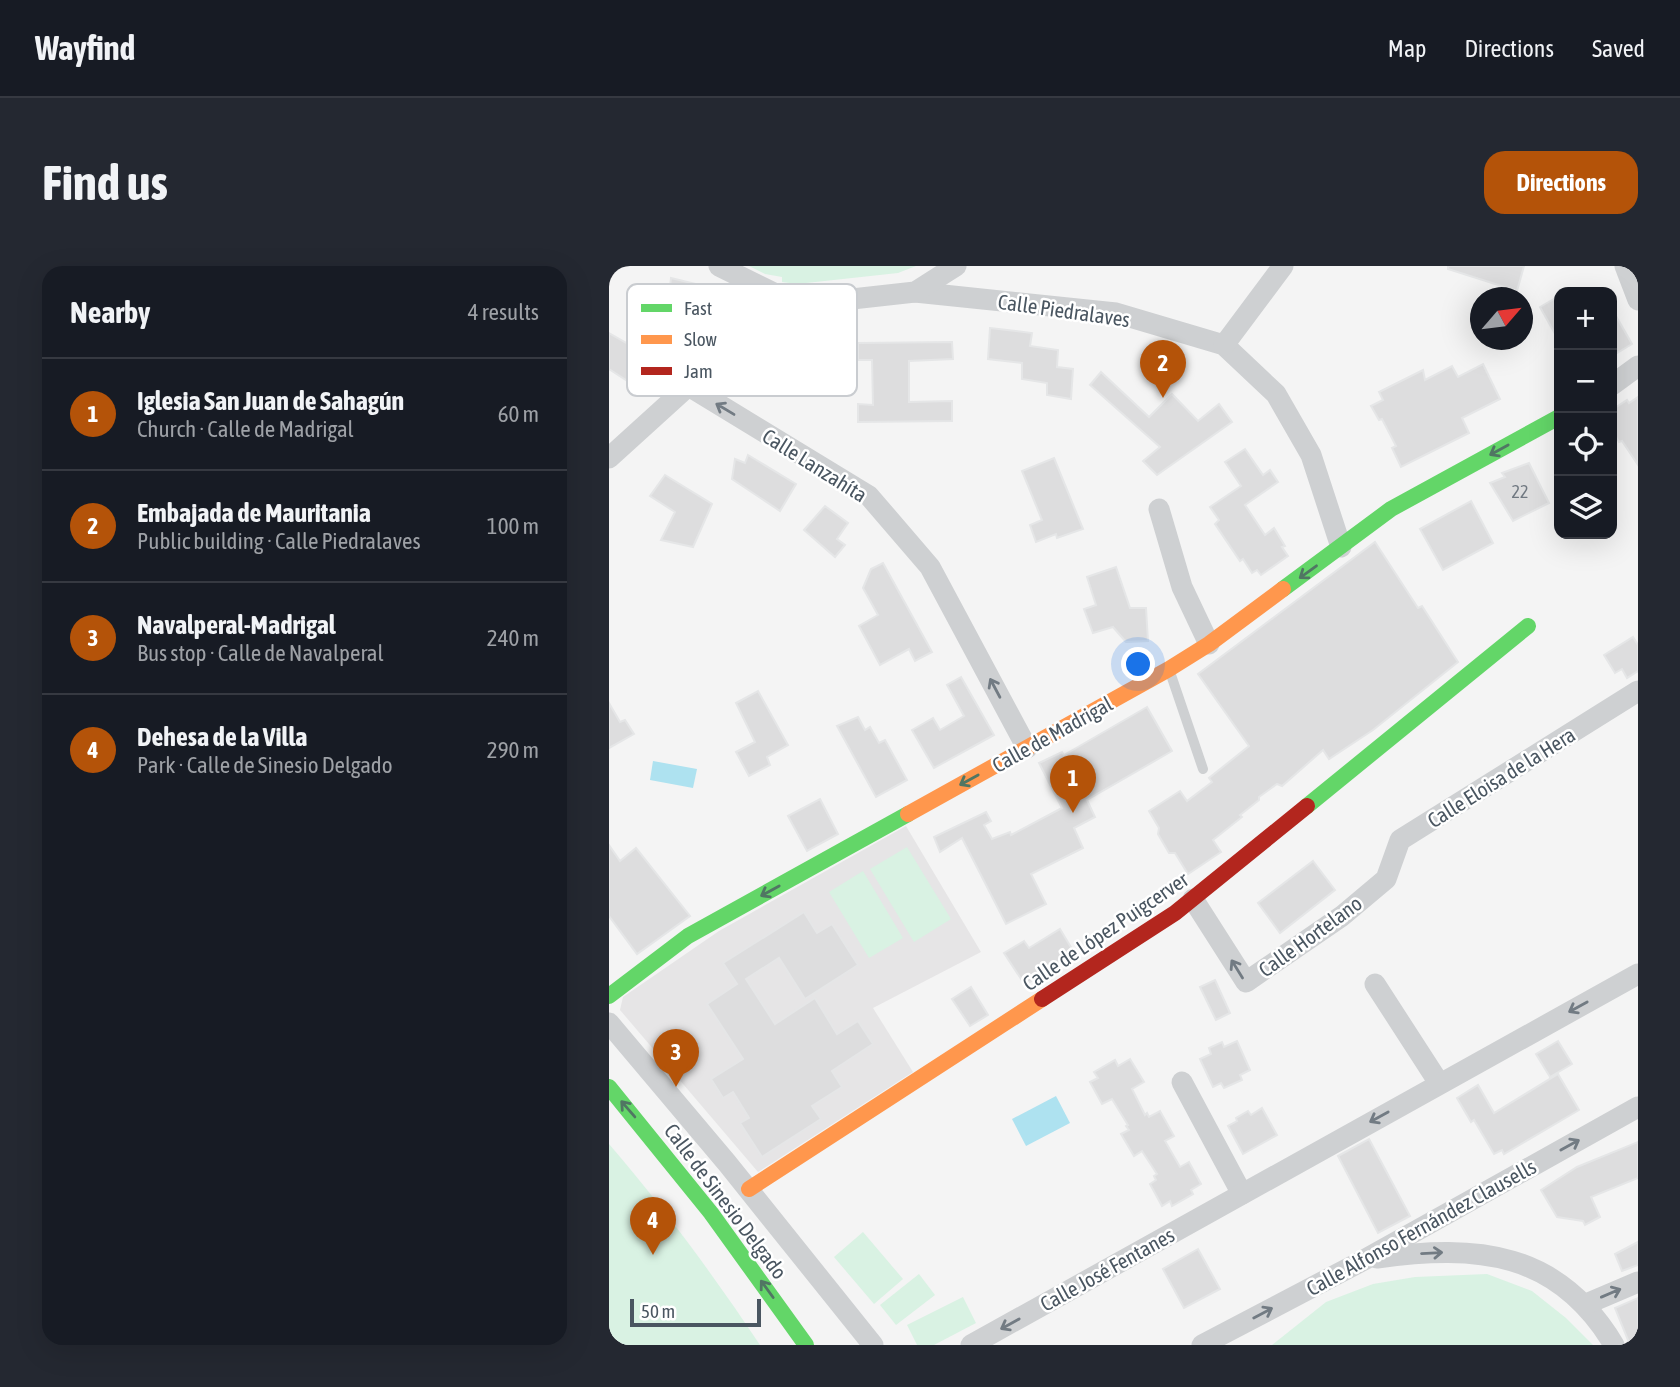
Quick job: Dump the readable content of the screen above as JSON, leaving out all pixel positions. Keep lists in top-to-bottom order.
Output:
{
  "streets": {
    "street": [
      "Calle Piedralaves",
      "Calle Lanzahíta",
      "Calle de Madrigal",
      "Calle Eloisa de la Hera",
      "Calle de López Puigcerver",
      "Calle Hortelano",
      "Calle de Sinesio Delgado",
      "Calle Alfonso Fernández Clausells",
      "Calle José Fentanes"
    ]
  },
  "crossings": [
    ["Calle Piedralaves", "Calle de Madrigal"],
    ["Calle Lanzahíta", "Calle de Madrigal"],
    ["Calle Eloisa de la Hera", "Calle Hortelano"],
    ["Calle de López Puigcerver", "Calle Hortelano"]
  ],
  "one_way": [
    "Calle Lanzahíta",
    "Calle de Madrigal",
    "Calle Alfonso Fernández Clausells",
    "Calle José Fentanes"
  ],
  "house_numbers": ["22"],
  "legend": ["Fast", "Slow", "Jam"],
  "scale_bar": "50 m",
  "north": "top right",
  "page": {
    "header": "Wayfind",
    "nav": ["Map", "Directions", "Saved"],
    "buttons": "Directions",
    "title": "Find us",
    "heading": ["Nearby", "4 results"],
    "map_buttons": ["+", "−"],
    "pins": [
      "2",
      "1",
      "3",
      "4"
    ],
    "list": [
      {
        "mark": "1",
        "name": "Iglesia San Juan de Sahagún",
        "note": "Church · Calle de Madrigal",
        "value": "60 m"
      },
      {
        "mark": "2",
        "name": "Embajada de Mauritania",
        "note": "Public building · Calle Piedralaves",
        "value": "100 m"
      },
      {
        "mark": "3",
        "name": "Navalperal-Madrigal",
        "note": "Bus stop · Calle de Navalperal",
        "value": "240 m"
      },
      {
        "mark": "4",
        "name": "Dehesa de la Villa",
        "note": "Park · Calle de Sinesio Delgado",
        "value": "290 m"
      }
    ],
    "scale": "50 m"
  }
}
